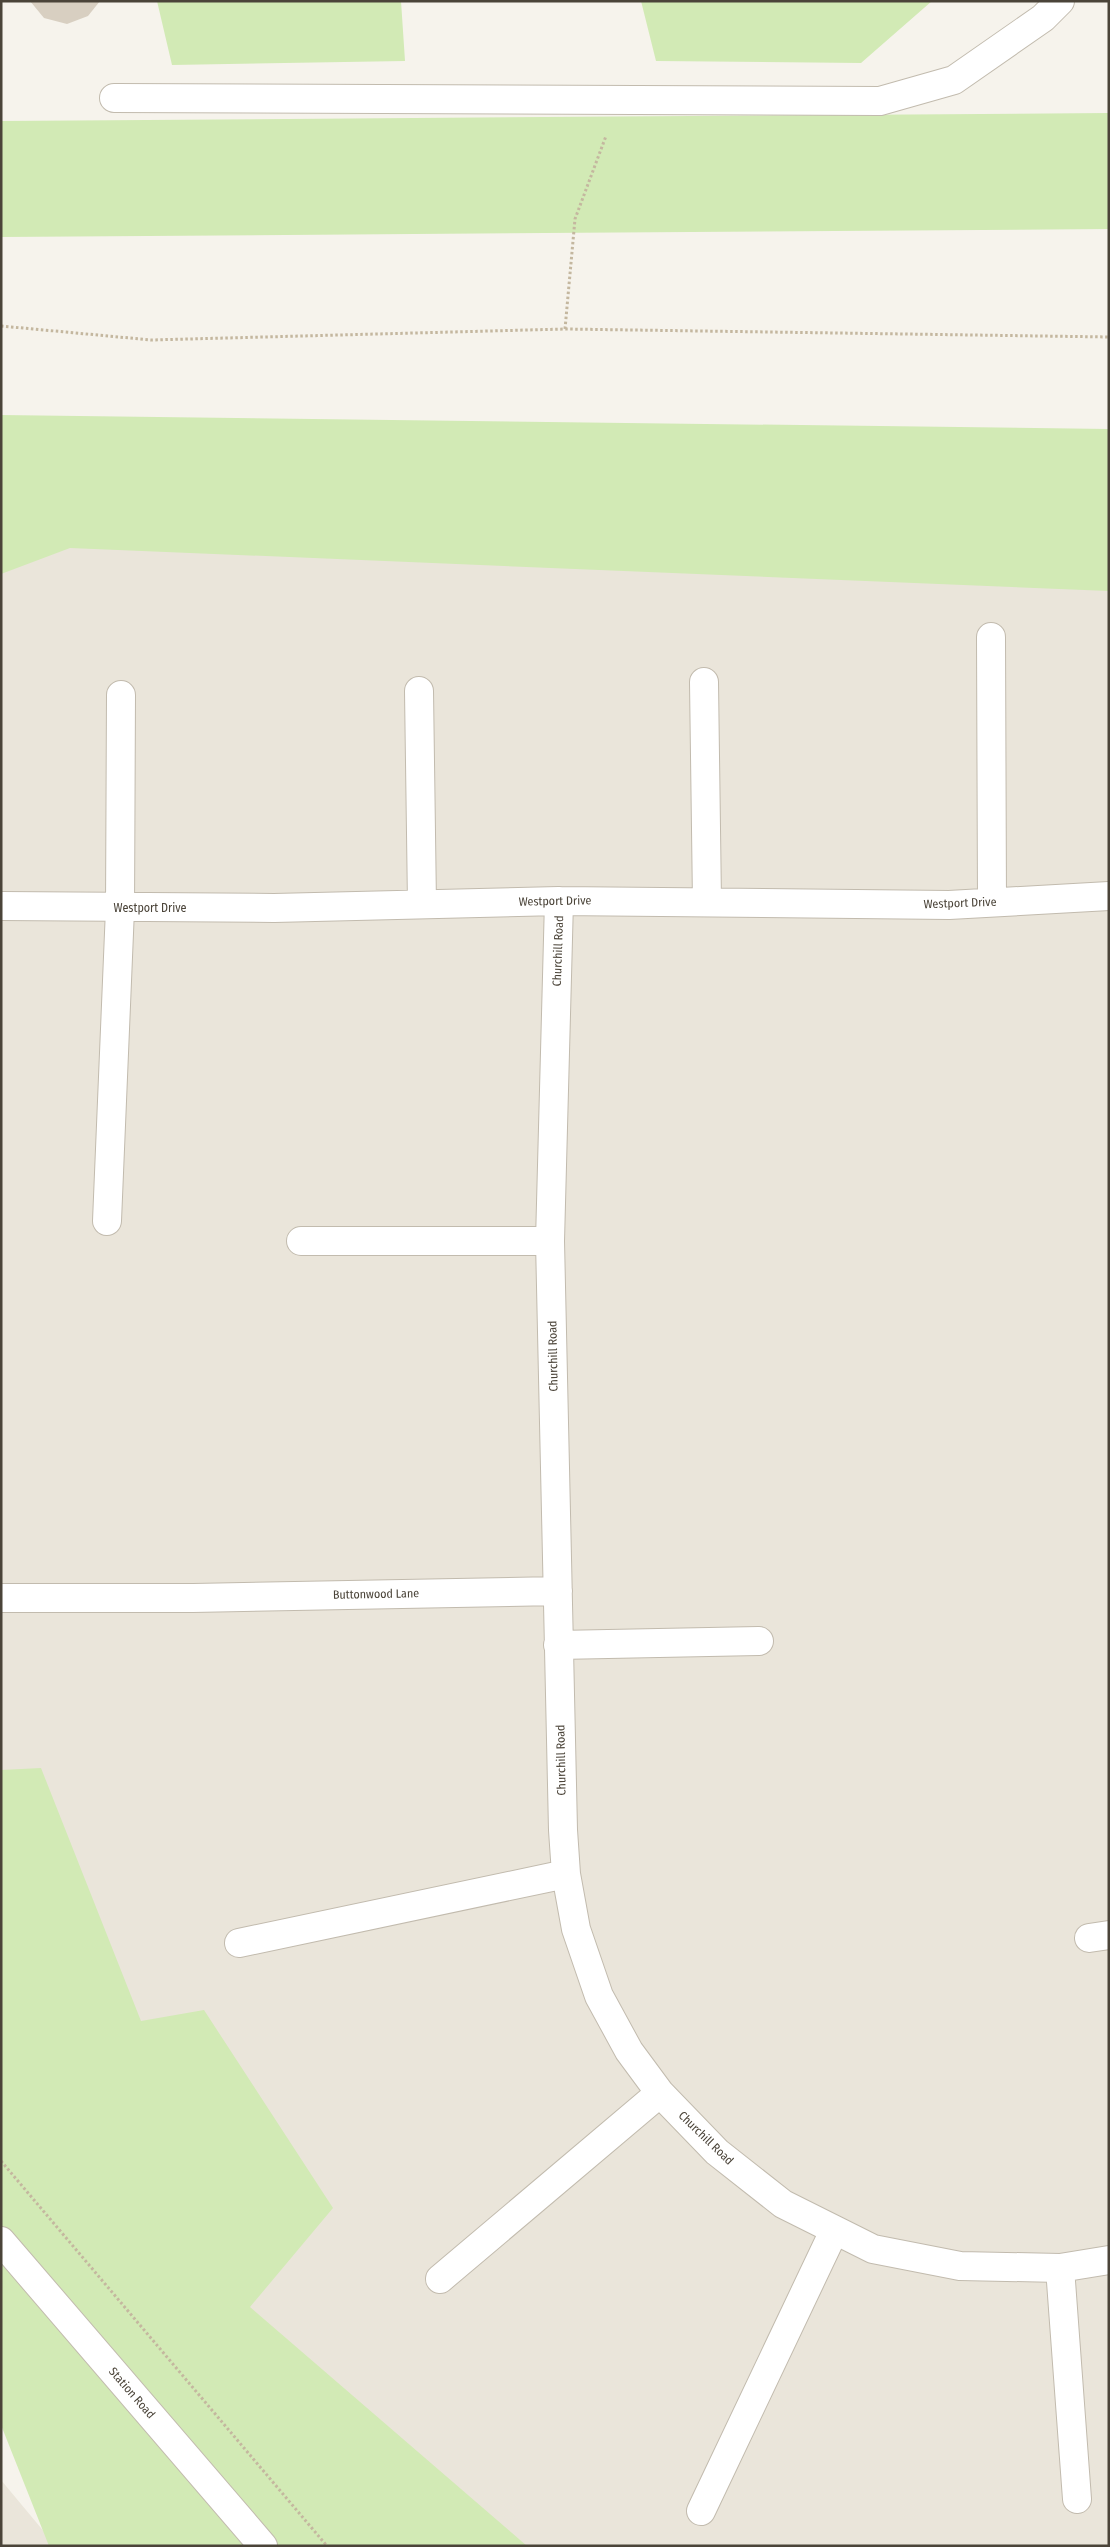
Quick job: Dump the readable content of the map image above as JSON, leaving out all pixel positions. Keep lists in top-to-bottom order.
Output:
{
  "streets": {
    "street": [
      "Westport Drive",
      "Churchill Road",
      "Buttonwood Lane",
      "Station Road"
    ]
  },
  "crossings": [
    ["Westport Drive", "Churchill Road"],
    ["Churchill Road", "Buttonwood Lane"]
  ]
}
